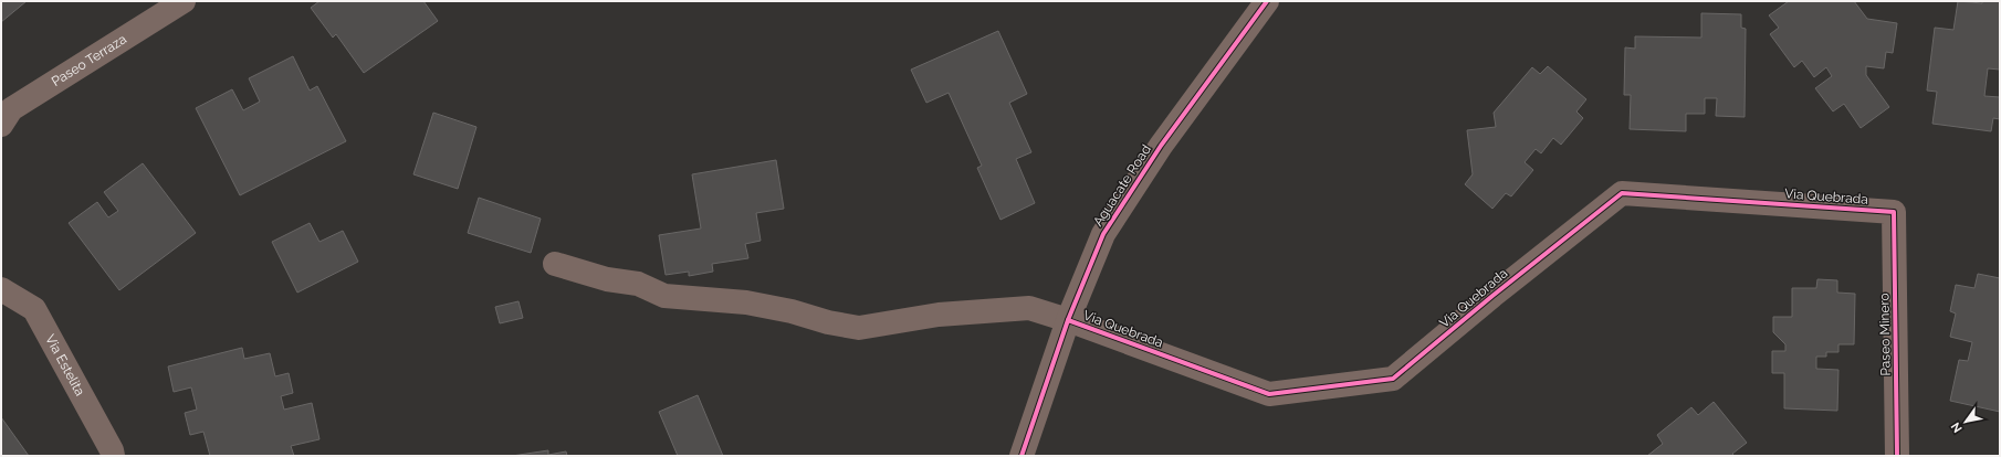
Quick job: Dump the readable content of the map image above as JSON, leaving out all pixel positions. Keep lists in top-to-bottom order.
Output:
{
  "streets": {
    "street": [
      "Paseo Terraza",
      "Aguacate Road",
      "Via Quebrada",
      "Paseo Minero",
      "Via Estelita"
    ]
  },
  "crossings": [
    ["Aguacate Road", "Via Quebrada"],
    ["Via Quebrada", "Paseo Minero"]
  ],
  "north": "bottom left"
}
